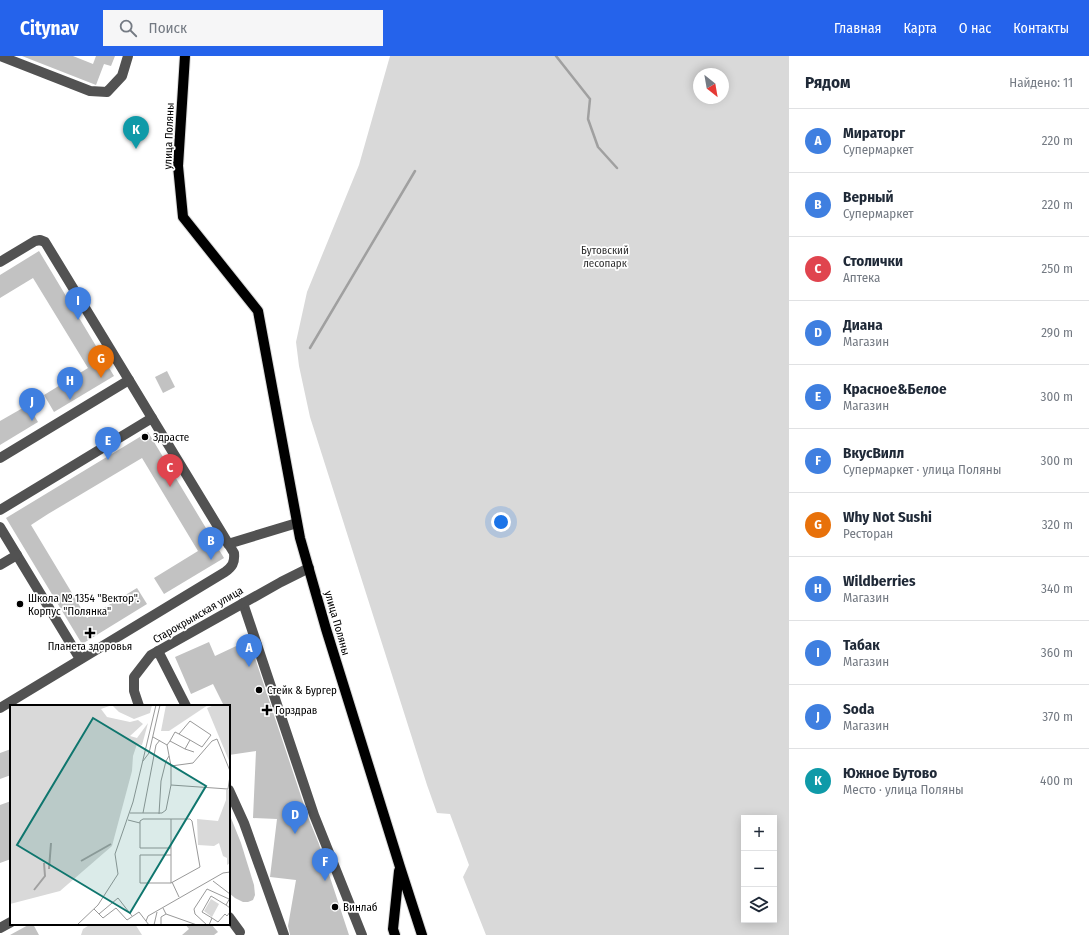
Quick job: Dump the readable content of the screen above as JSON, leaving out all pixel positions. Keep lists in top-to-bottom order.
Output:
{
  "streets": {
    "main road": ["улица Поляны"],
    "street": ["Старокрымская улица"]
  },
  "crossings": [
    ["улица Поляны", "Старокрымская улица"]
  ],
  "parks": ["Бутовский лесопарк"],
  "places": {
    "other": [
      "Здрасте",
      "Школа № 1354 \"Вектор\". Корпус \"Полянка\"",
      "Стейк & Бургер",
      "Винлаб"
    ],
    "health": ["Планета здоровья", "Горздрав"]
  },
  "north": "bottom right",
  "page": {
    "header": "Citynav",
    "search": "Поиск",
    "nav": [
      "Главная",
      "Карта",
      "О нас",
      "Контакты"
    ],
    "heading": ["Рядом", "Найдено: 11"],
    "list": [
      {
        "mark": "A",
        "name": "Мираторг",
        "note": "Супермаркет",
        "value": "220 m"
      },
      {
        "mark": "B",
        "name": "Верный",
        "note": "Супермаркет",
        "value": "220 m"
      },
      {
        "mark": "C",
        "name": "Столички",
        "note": "Аптека",
        "value": "250 m"
      },
      {
        "mark": "D",
        "name": "Диана",
        "note": "Магазин",
        "value": "290 m"
      },
      {
        "mark": "E",
        "name": "Красное&Белое",
        "note": "Магазин",
        "value": "300 m"
      },
      {
        "mark": "F",
        "name": "ВкусВилл",
        "note": "Супермаркет · улица Поляны",
        "value": "300 m"
      },
      {
        "mark": "G",
        "name": "Why Not Sushi",
        "note": "Ресторан",
        "value": "320 m"
      },
      {
        "mark": "H",
        "name": "Wildberries",
        "note": "Магазин",
        "value": "340 m"
      },
      {
        "mark": "I",
        "name": "Табак",
        "note": "Магазин",
        "value": "360 m"
      },
      {
        "mark": "J",
        "name": "Soda",
        "note": "Магазин",
        "value": "370 m"
      },
      {
        "mark": "K",
        "name": "Южное Бутово",
        "note": "Место · улица Поляны",
        "value": "400 m"
      }
    ],
    "pins": [
      "K",
      "I",
      "G",
      "H",
      "J",
      "E",
      "C",
      "B",
      "A",
      "D",
      "F"
    ],
    "map_buttons": ["+", "−"]
  }
}
